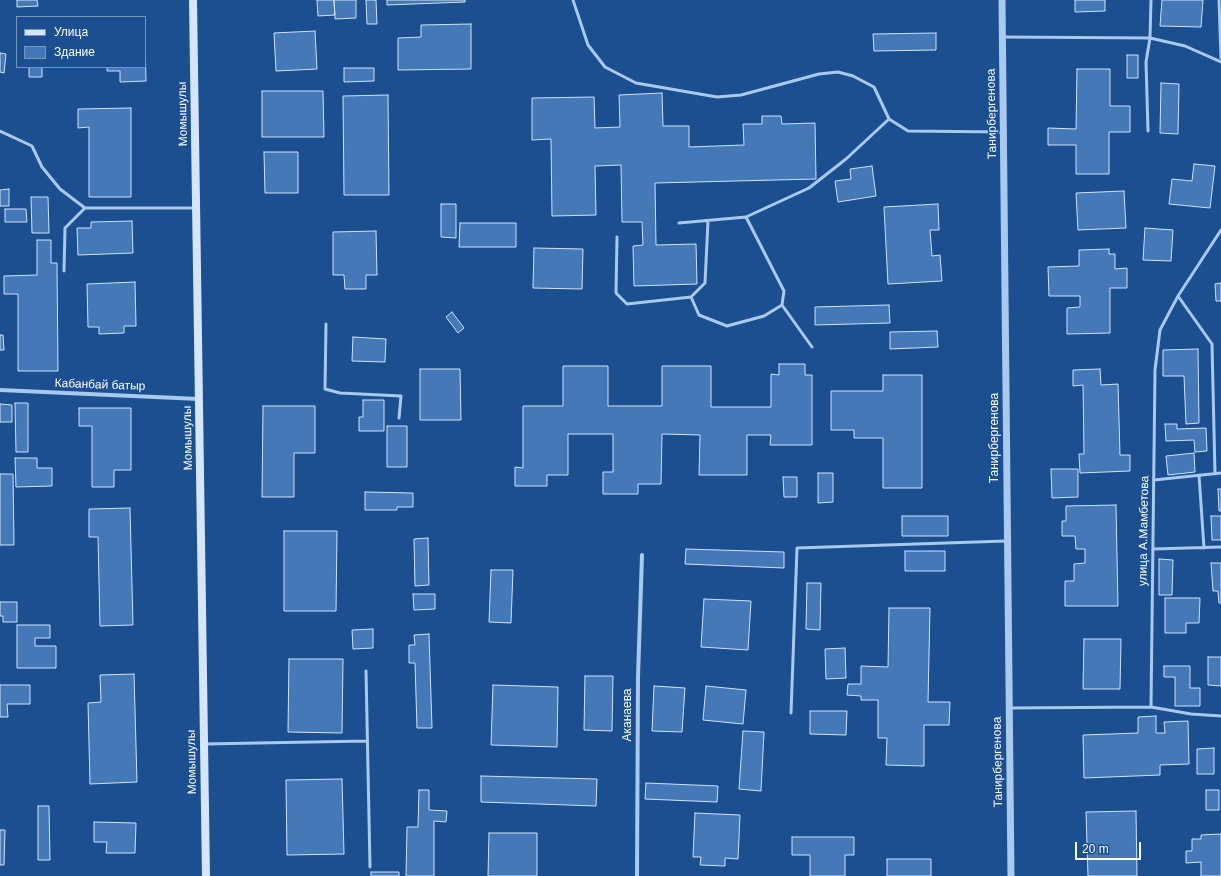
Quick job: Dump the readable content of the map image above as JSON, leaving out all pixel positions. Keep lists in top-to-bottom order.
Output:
{
  "streets": {
    "main road": ["Момышулы"],
    "street": ["Танирбергенова", "Кабанбай батыр", "Аканаева"],
    "lane": ["улица А.Мамбетова"]
  },
  "crossings": [
    ["Момышулы", "Кабанбай батыр"]
  ],
  "legend": ["Улица", "Здание"],
  "scale_bar": "20 m"
}
